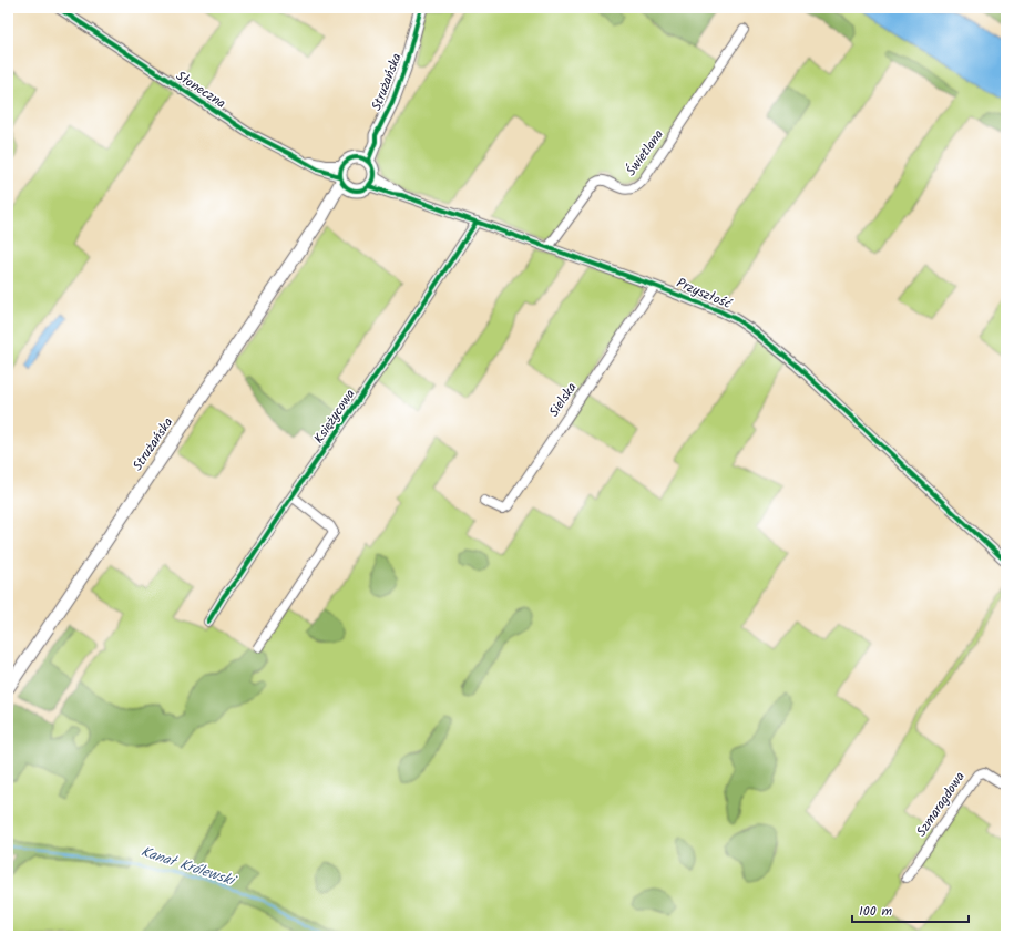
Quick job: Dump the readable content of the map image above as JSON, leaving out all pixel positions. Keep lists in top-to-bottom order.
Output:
{
  "streets": {
    "main road": ["Strużańska"],
    "street": [
      "Słoneczna",
      "Świetlana",
      "Przyszłość",
      "Sielska",
      "Księżycowa",
      "Szmaragdowa"
    ]
  },
  "crossings": [
    ["Strużańska", "Słoneczna"],
    ["Strużańska", "Przyszłość"],
    ["Słoneczna", "Przyszłość"],
    ["Świetlana", "Przyszłość"],
    ["Przyszłość", "Sielska"],
    ["Przyszłość", "Księżycowa"]
  ],
  "water": ["Kanał Królewski"],
  "scale_bar": "100 m"
}
